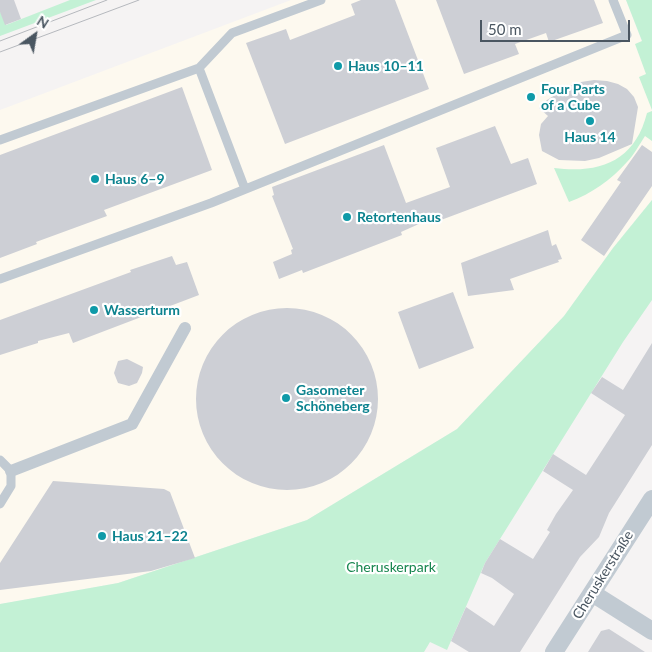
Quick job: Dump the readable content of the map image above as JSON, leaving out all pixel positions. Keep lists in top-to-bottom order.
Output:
{
  "streets": {
    "street": ["Cheruskerstraße"]
  },
  "parks": ["Cheruskerpark"],
  "places": [
    "Haus 10–11",
    "Four Parts of a Cube",
    "Haus 14",
    "Haus 6–9",
    "Retortenhaus",
    "Wasserturm",
    "Gasometer Schöneberg",
    "Haus 21–22"
  ],
  "scale_bar": "50 m",
  "north": "top right"
}
